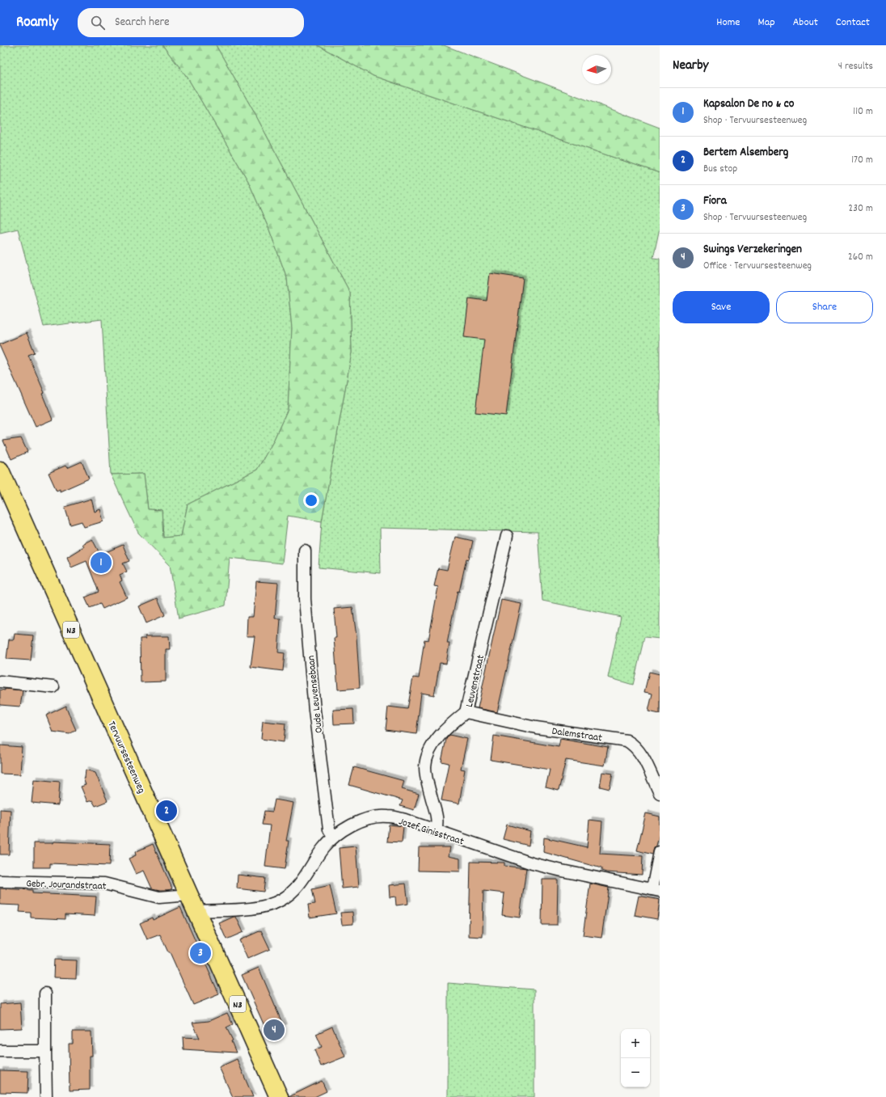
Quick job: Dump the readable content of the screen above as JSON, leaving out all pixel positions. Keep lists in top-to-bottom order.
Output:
{
  "streets": {
    "main road": ["N3", "Tervuursesteenweg"],
    "street": [
      "Leuvenstraat",
      "Oude Leuvensebaan",
      "Dalemstraat",
      "Jozef Ginisstraat",
      "Gebr. Jourandstraat"
    ]
  },
  "crossings": [
    ["Leuvenstraat", "Dalemstraat"],
    ["Leuvenstraat", "Jozef Ginisstraat"],
    ["Oude Leuvensebaan", "Jozef Ginisstraat"],
    ["Tervuursesteenweg", "Jozef Ginisstraat"],
    ["Tervuursesteenweg", "Gebr. Jourandstraat"]
  ],
  "north": "left",
  "page": {
    "header": "Roamly",
    "search": "Search here",
    "nav": [
      "Home",
      "Map",
      "About",
      "Contact"
    ],
    "heading": ["Nearby", "4 results"],
    "list": [
      {
        "mark": "1",
        "name": "Kapsalon De no & co",
        "note": "Shop · Tervuursesteenweg",
        "value": "110 m"
      },
      {
        "mark": "2",
        "name": "Bertem Alsemberg",
        "note": "Bus stop",
        "value": "170 m"
      },
      {
        "mark": "3",
        "name": "Fiora",
        "note": "Shop · Tervuursesteenweg",
        "value": "230 m"
      },
      {
        "mark": "4",
        "name": "Swings Verzekeringen",
        "note": "Office · Tervuursesteenweg",
        "value": "260 m"
      }
    ],
    "buttons": ["Save", "Share"],
    "pins": [
      "1",
      "2",
      "3",
      "4"
    ],
    "map_buttons": ["+", "−"]
  }
}
